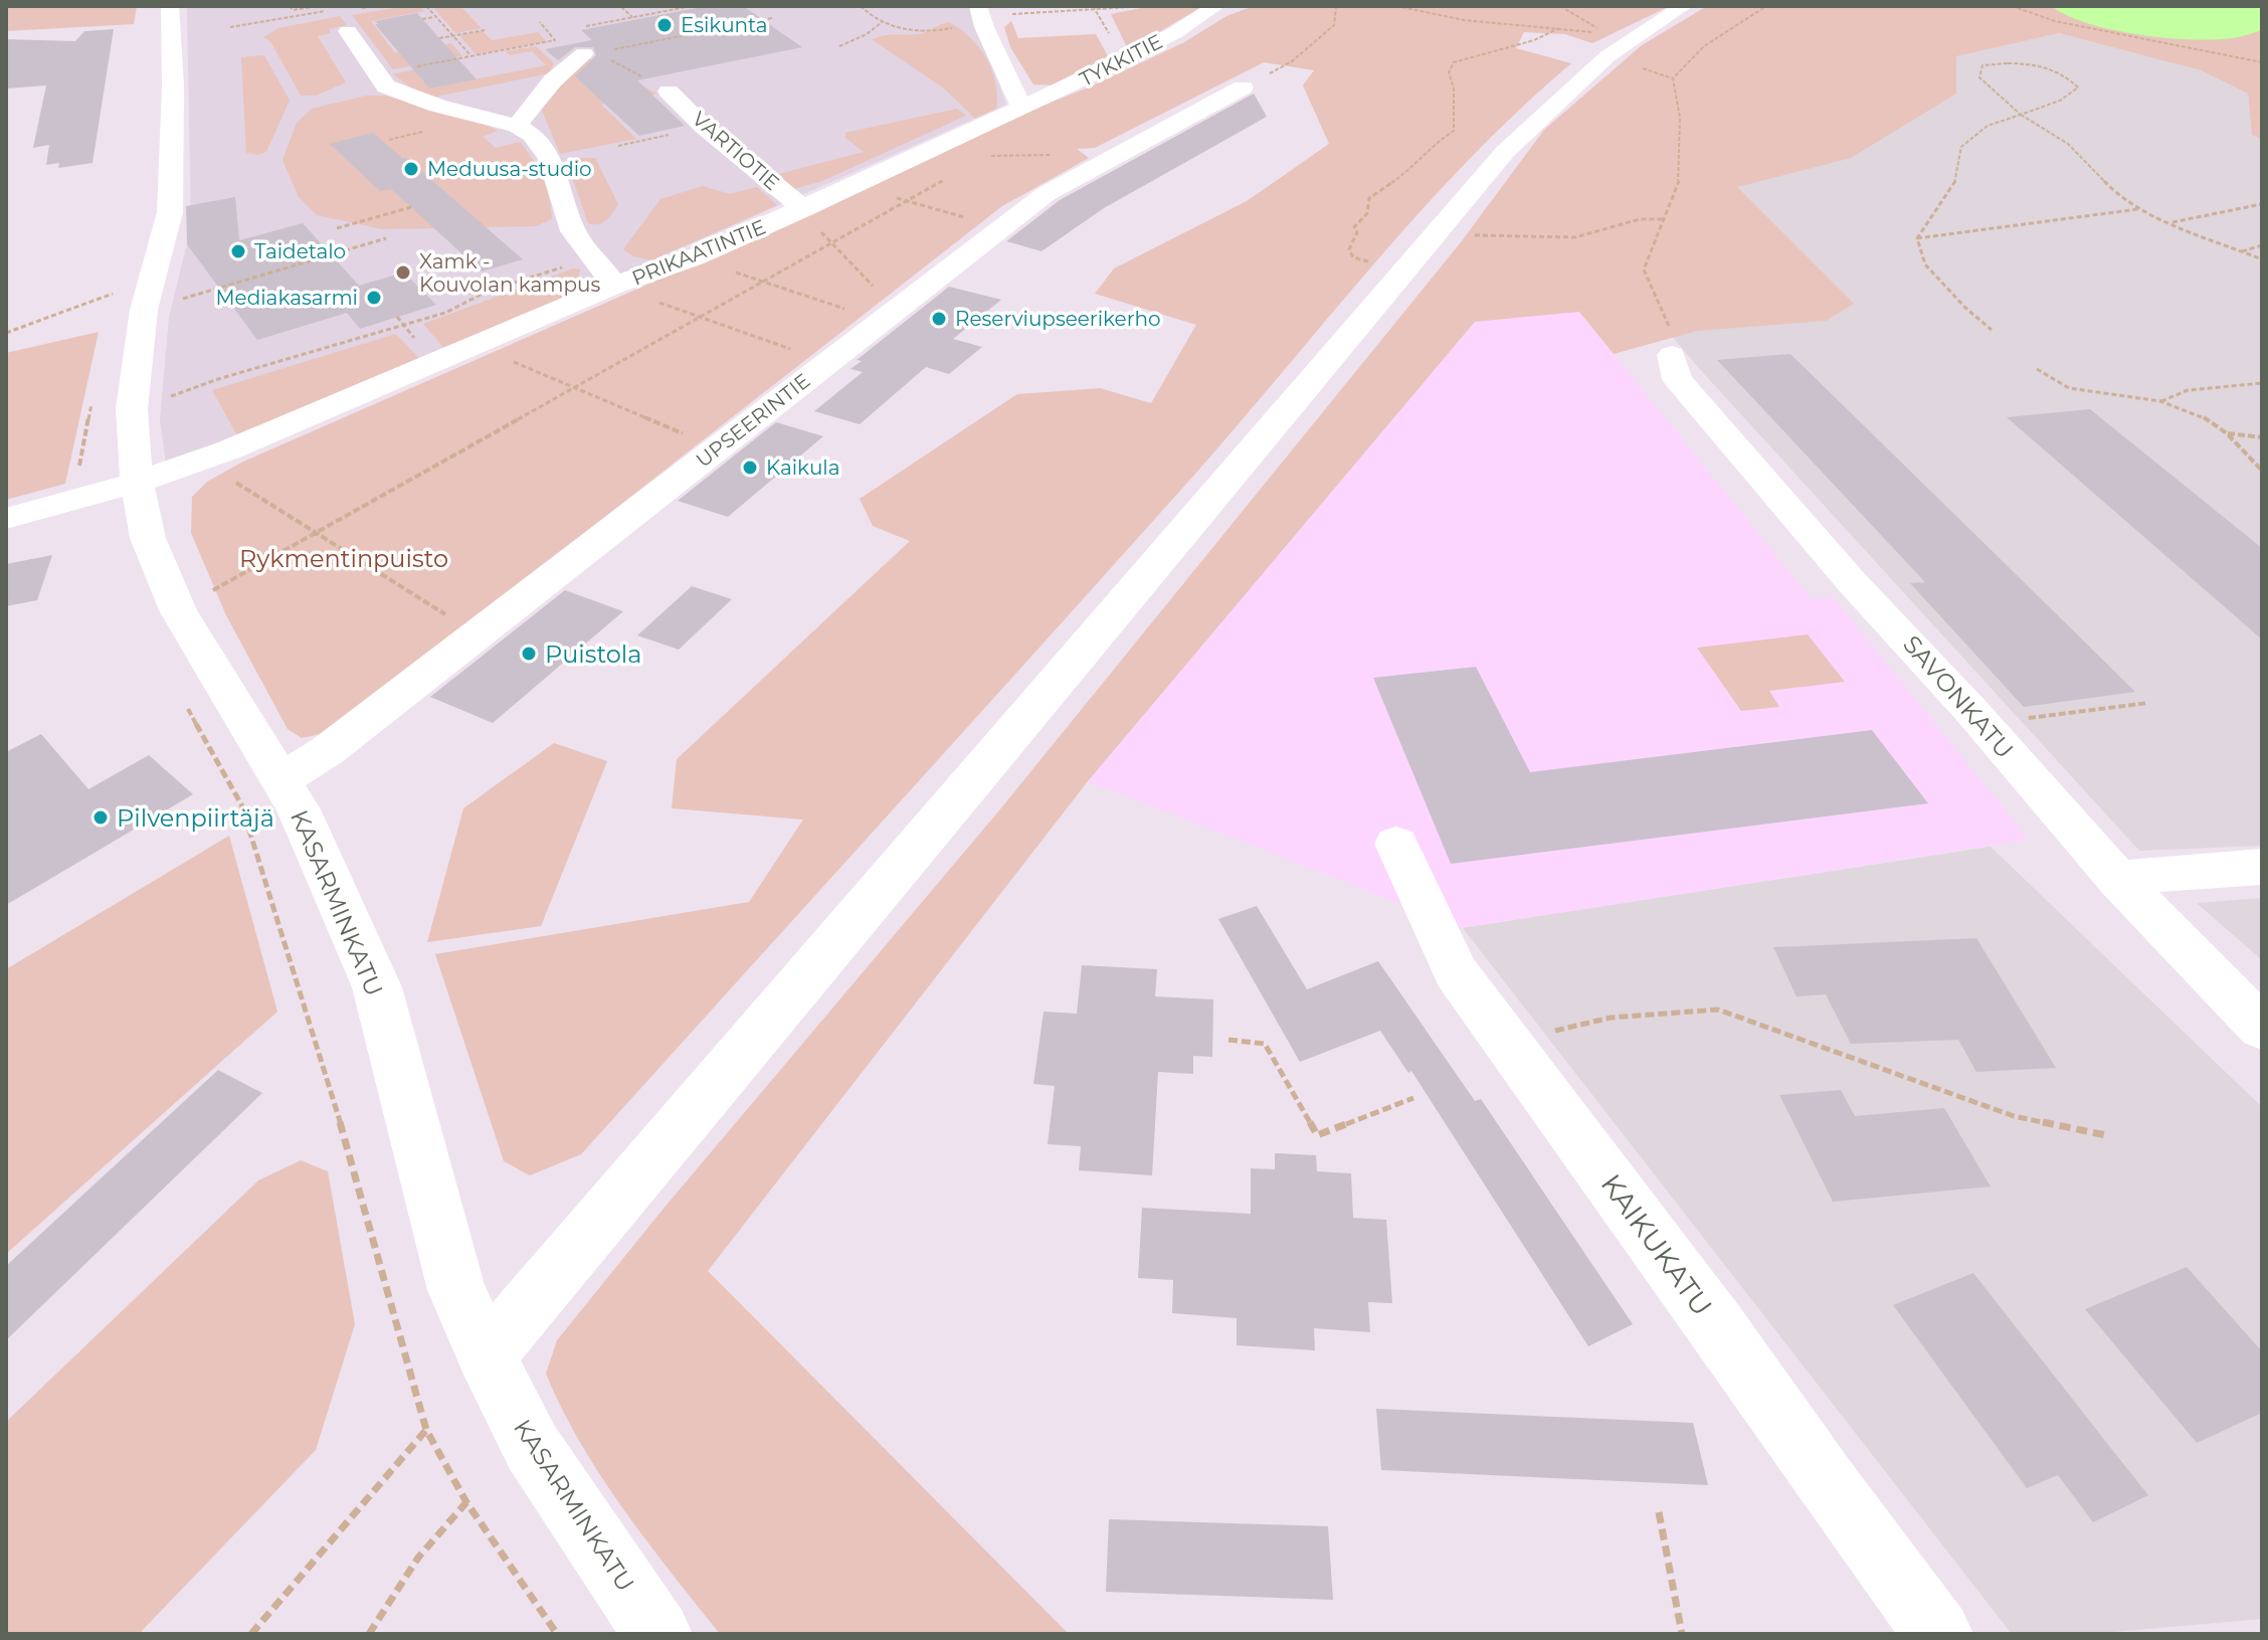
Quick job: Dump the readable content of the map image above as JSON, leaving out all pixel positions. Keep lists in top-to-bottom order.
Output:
{
  "streets": {
    "street": [
      "TYKKITIE",
      "VARTIOTIE",
      "PRIKAATINTIE",
      "UPSEERINTIE",
      "SAVONKATU",
      "KASARMINKATU",
      "KAIKUKATU"
    ]
  },
  "crossings": [
    ["TYKKITIE", "PRIKAATINTIE"],
    ["VARTIOTIE", "PRIKAATINTIE"],
    ["PRIKAATINTIE", "KASARMINKATU"],
    ["UPSEERINTIE", "KASARMINKATU"]
  ],
  "parks": ["Rykmentinpuisto"],
  "places": [
    "Esikunta",
    "Meduusa-studio",
    "Taidetalo",
    "Xamk - Kouvolan kampus",
    "Mediakasarmi",
    "Reserviupseerikerho",
    "Kaikula",
    "Puistola",
    "Pilvenpiirtäjä"
  ]
}
